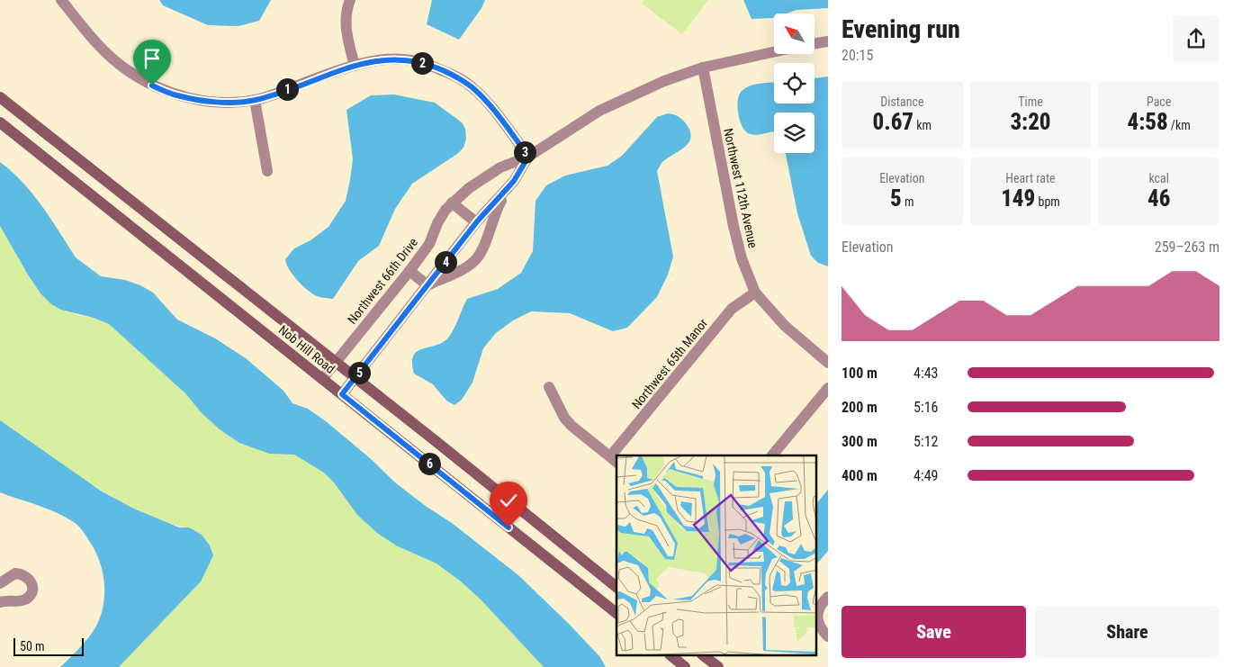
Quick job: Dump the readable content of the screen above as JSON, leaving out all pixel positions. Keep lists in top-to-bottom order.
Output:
{
  "streets": {
    "main road": ["Nob Hill Road"],
    "street": ["Northwest 112th Avenue", "Northwest 66th Drive", "Northwest 65th Manor"]
  },
  "crossings": [
    ["Northwest 112th Avenue", "Northwest 66th Drive"],
    ["Northwest 112th Avenue", "Northwest 65th Manor"],
    ["Northwest 66th Drive", "Nob Hill Road"]
  ],
  "scale_bar": "50 m",
  "north": "top left",
  "page": {
    "heading": ["Evening run", "20:15"],
    "pins": [
      "2",
      "1",
      "3",
      "4",
      "5",
      "6"
    ],
    "stats": [
      ["Distance", "0.67 km"],
      ["Time", "3:20"],
      ["Pace", "4:58 /km"],
      ["Elevation", "5 m"],
      ["Heart rate", "149 bpm"],
      ["kcal", "46"]
    ],
    "chart": ["Elevation", "259–263 m"],
    "list": [
      {
        "name": "100 m",
        "note": "4:43"
      },
      {
        "name": "200 m",
        "note": "5:16"
      },
      {
        "name": "300 m",
        "note": "5:12"
      },
      {
        "name": "400 m",
        "note": "4:49"
      }
    ],
    "buttons": ["Save", "Share"],
    "scale": "50 m"
  }
}
